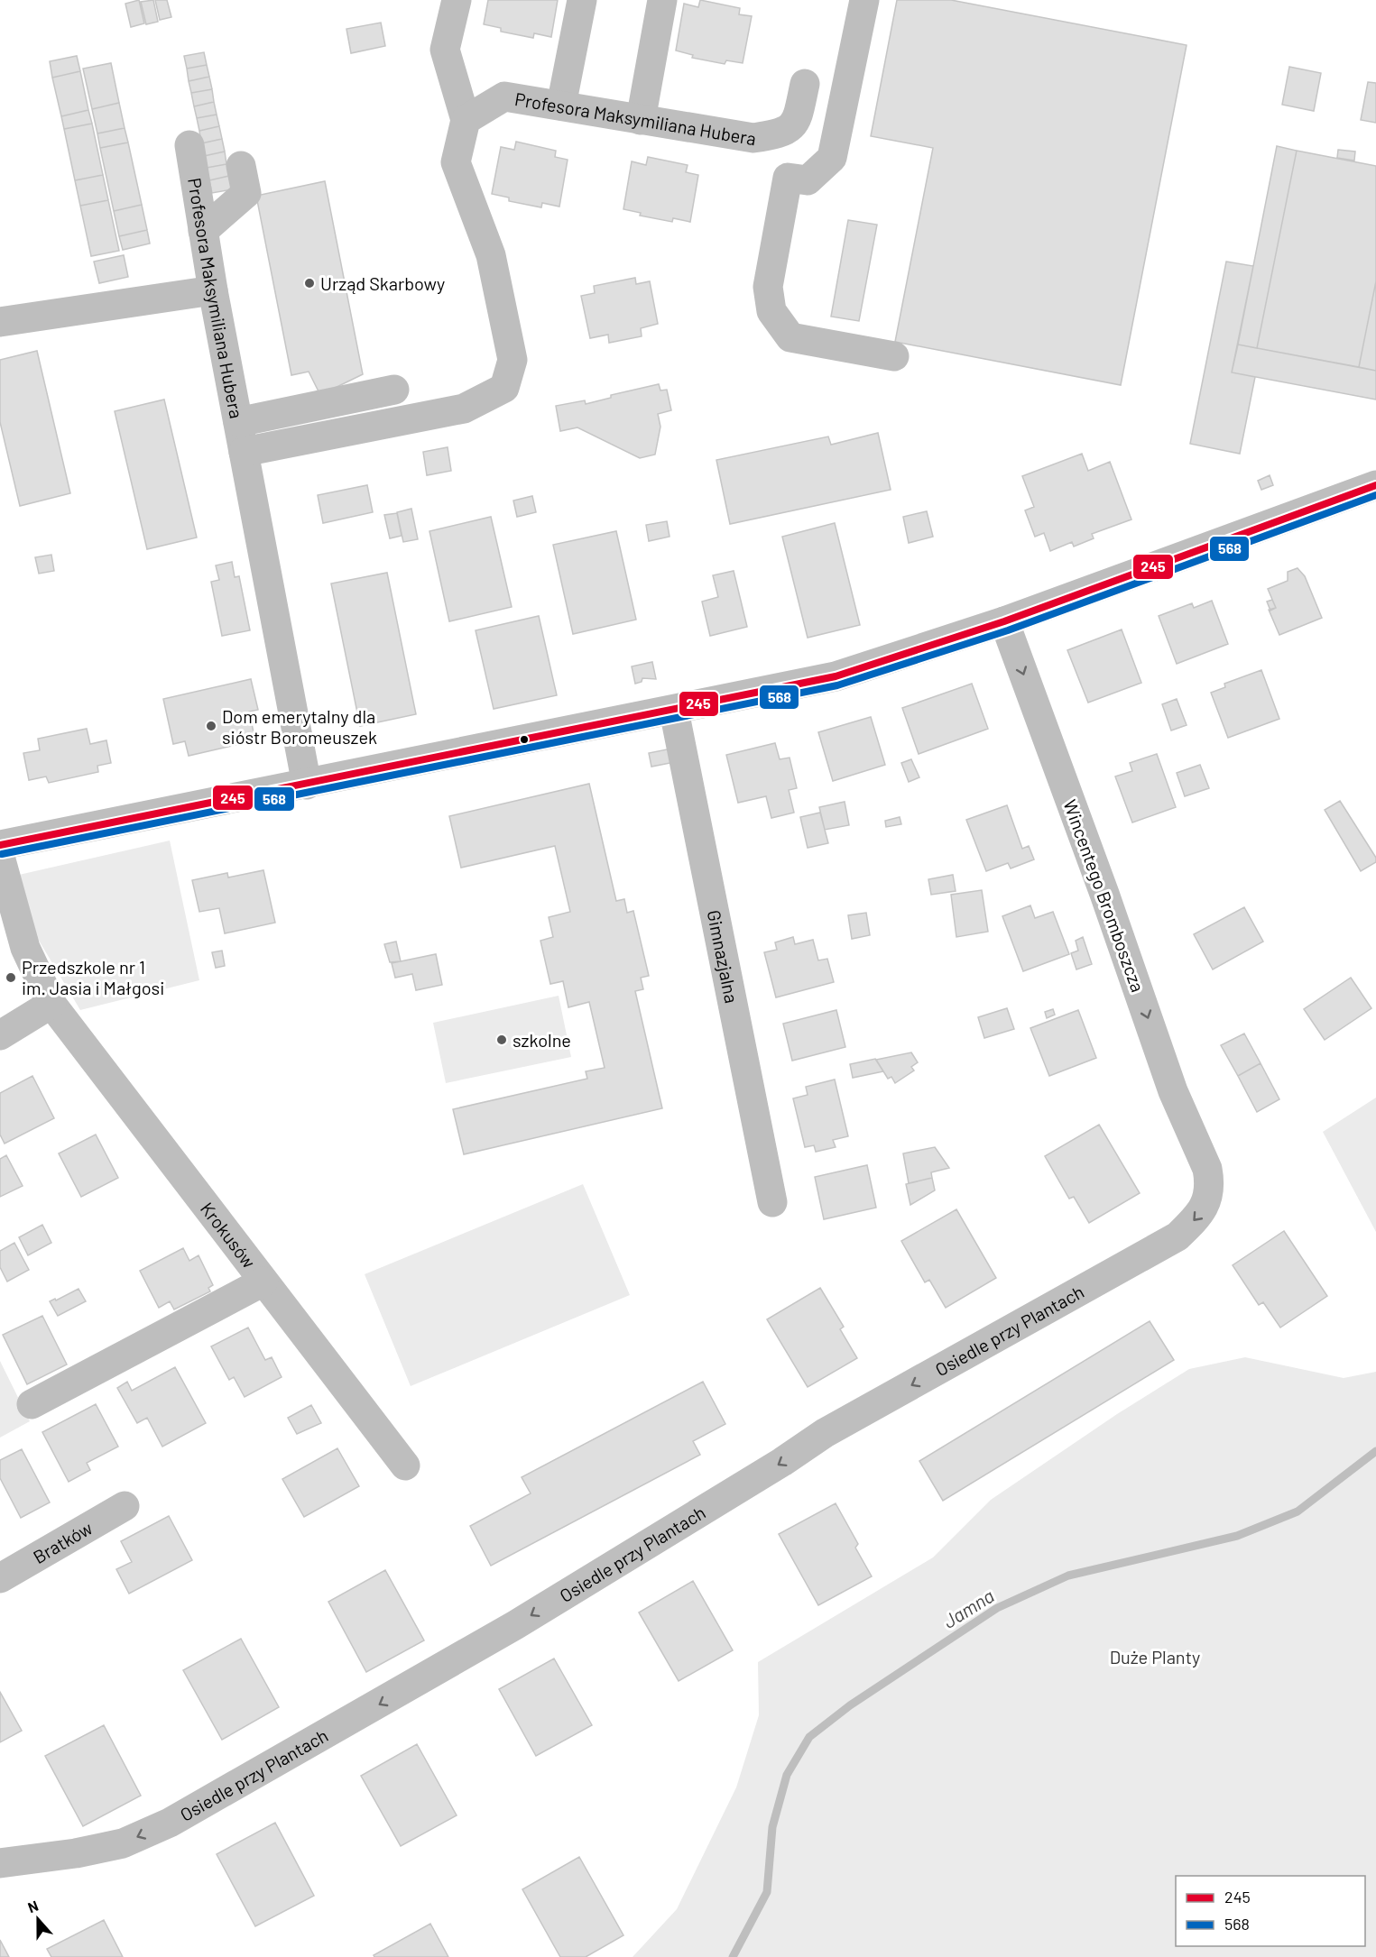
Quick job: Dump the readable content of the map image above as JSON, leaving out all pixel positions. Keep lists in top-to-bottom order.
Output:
{
  "streets": {
    "street": [
      "Profesora Maksymiliana Hubera",
      "Wincentego Bromboszcza",
      "Gimnazjalna",
      "Krokusów",
      "Osiedle przy Plantach",
      "Bratków"
    ]
  },
  "crossings": [
    ["Wincentego Bromboszcza", "Osiedle przy Plantach"]
  ],
  "one_way": ["Wincentego Bromboszcza", "Osiedle przy Plantach"],
  "water": ["Jamna"],
  "parks": ["Duże Planty"],
  "places": [
    "Urząd Skarbowy",
    "Dom emerytalny dla sióstr Boromeuszek",
    "Przedszkole nr 1 im. Jasia i Małgosi",
    "szkolne"
  ],
  "lines": ["transit line 245", "transit line 568"],
  "legend": ["245", "568"],
  "north": "top"
}
